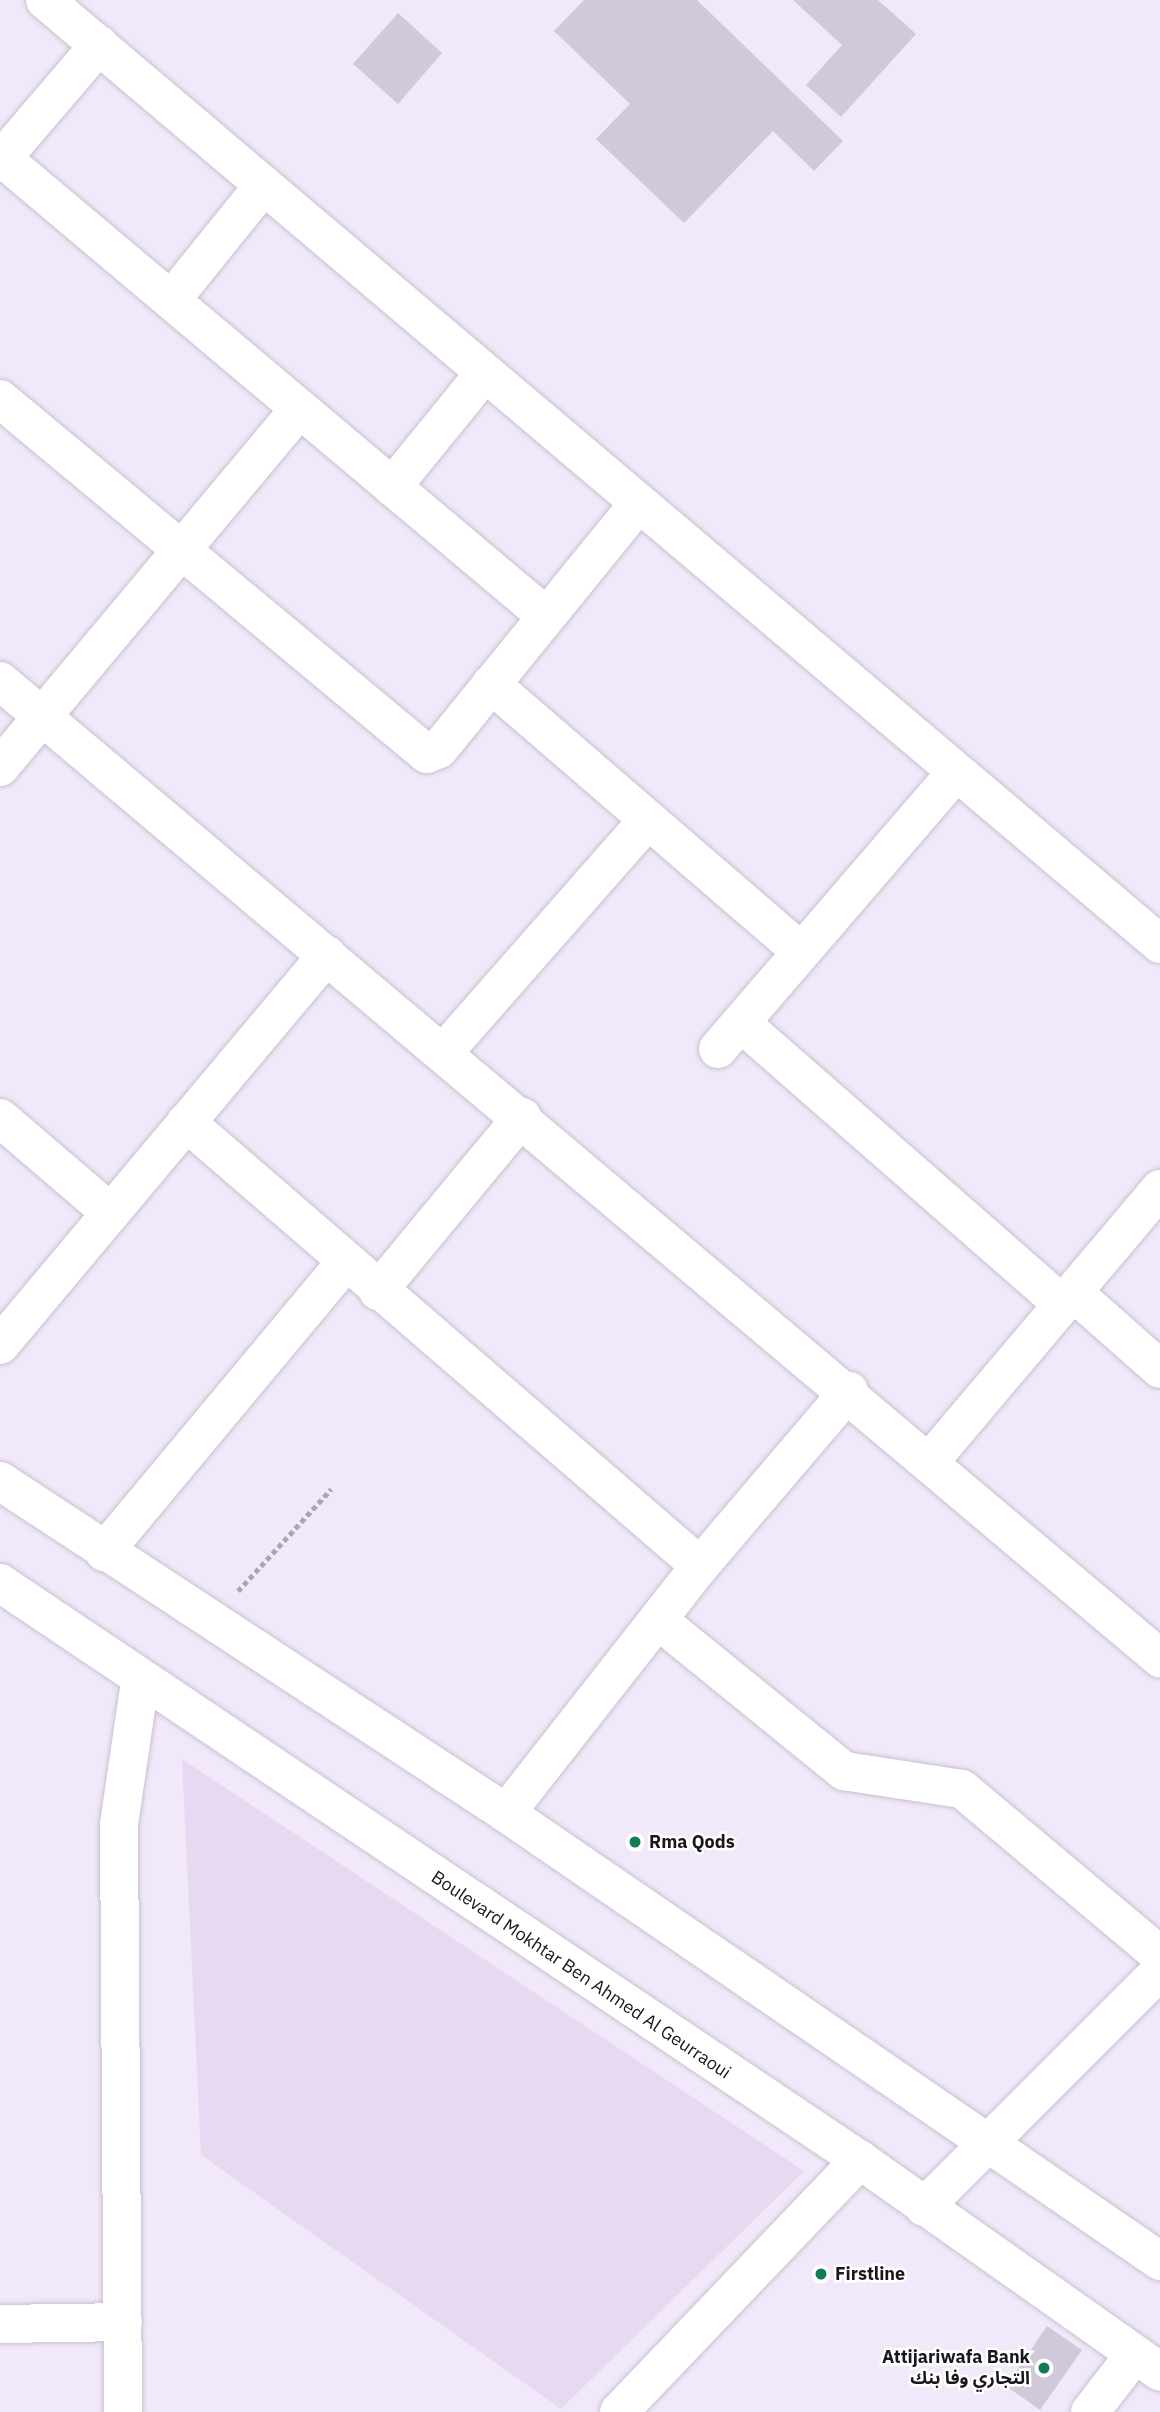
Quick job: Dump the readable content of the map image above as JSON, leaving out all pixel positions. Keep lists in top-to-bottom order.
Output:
{
  "streets": {
    "street": ["Boulevard Mokhtar Ben Ahmed Al Geurraoui"]
  },
  "places": ["Rma Qods", "Firstline", "Attijariwafa Bank التجاري وفا بنك"]
}
